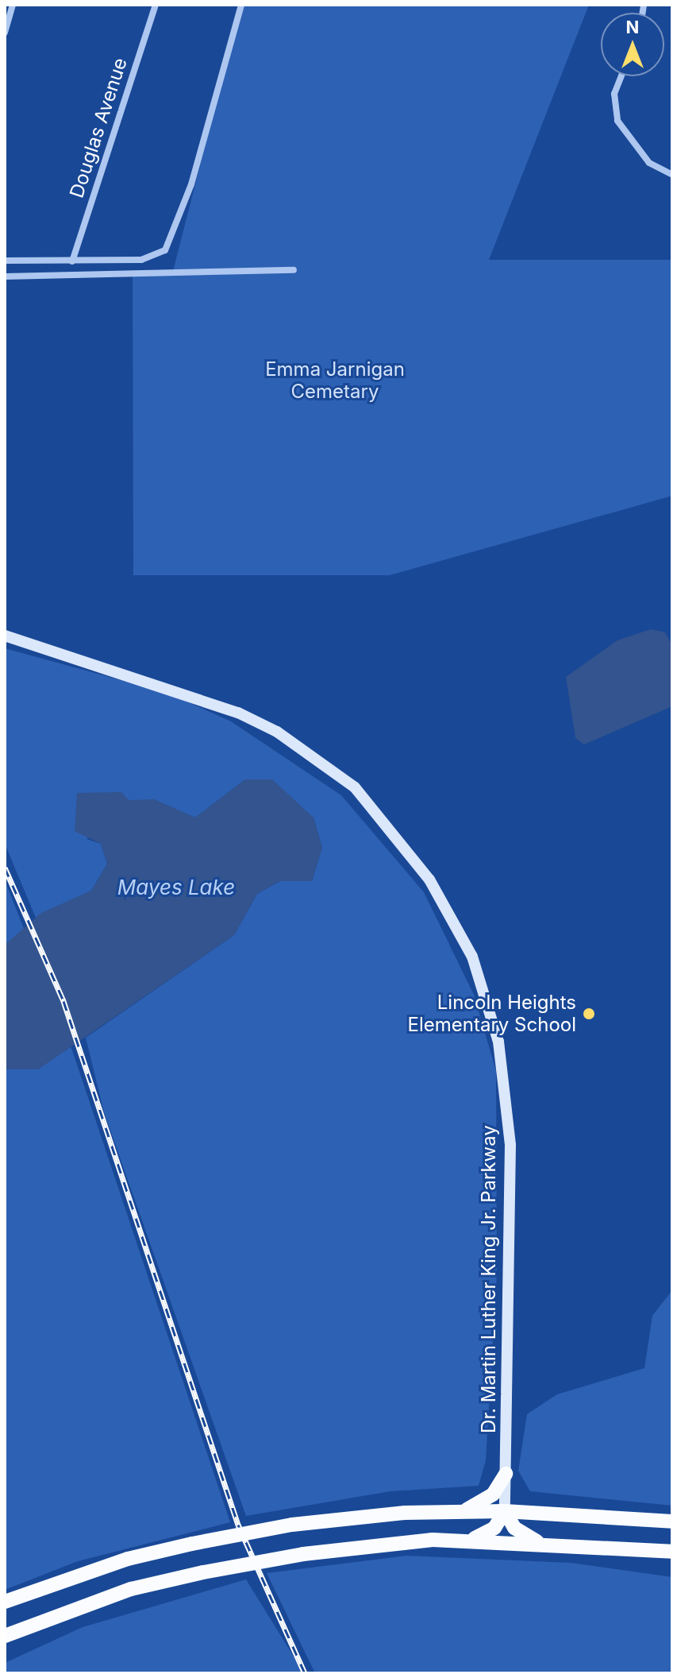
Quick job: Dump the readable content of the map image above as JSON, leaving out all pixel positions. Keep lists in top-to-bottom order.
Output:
{
  "streets": {
    "main road": ["Dr. Martin Luther King Jr. Parkway"],
    "street": ["Douglas Avenue"]
  },
  "water": ["Mayes Lake"],
  "parks": ["Emma Jarnigan Cemetary"],
  "places": ["Lincoln Heights Elementary School"],
  "north": "top"
}
